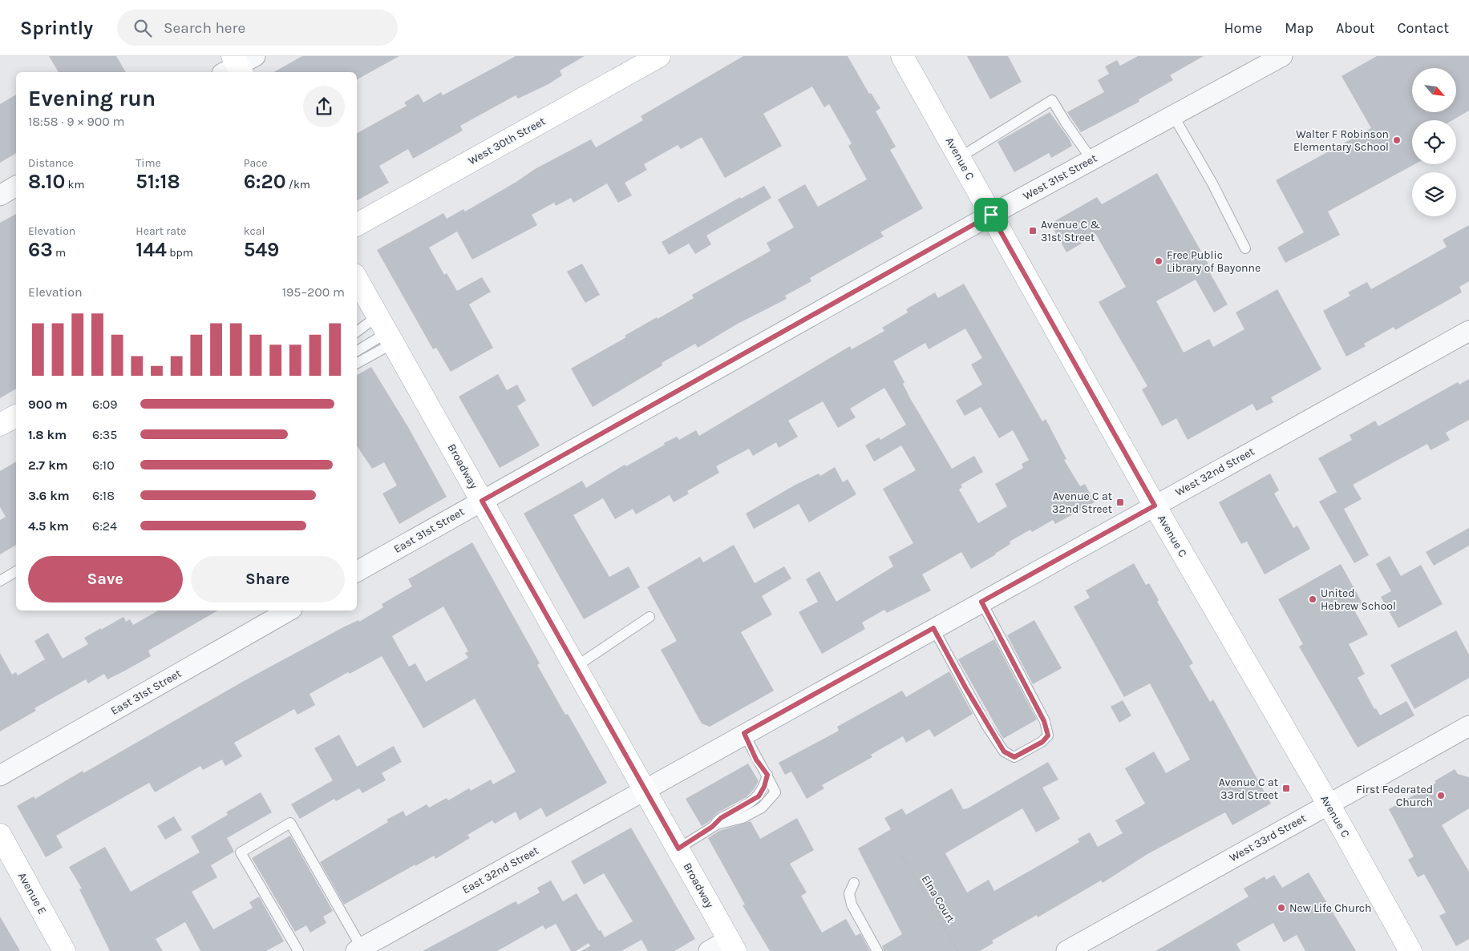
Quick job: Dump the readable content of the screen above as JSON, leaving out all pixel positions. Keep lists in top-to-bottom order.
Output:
{
  "streets": {
    "main road": [
      "West 30th Street",
      "Avenue C",
      "Broadway",
      "Avenue E"
    ],
    "street": [
      "West 31st Street",
      "West 32nd Street",
      "East 31st Street",
      "West 33rd Street",
      "East 32nd Street"
    ],
    "path": ["Elna Court"]
  },
  "crossings": [
    ["Avenue C", "West 31st Street"],
    ["Avenue C", "West 32nd Street"],
    ["Avenue C", "West 33rd Street"],
    ["West 31st Street", "Broadway"],
    ["West 31st Street", "East 31st Street"],
    ["Broadway", "West 32nd Street"],
    ["Broadway", "East 31st Street"],
    ["Broadway", "East 32nd Street"],
    ["West 32nd Street", "East 32nd Street"]
  ],
  "places": {
    "other": [
      "Walter F Robinson Elementary School",
      "Free Public Library of Bayonne",
      "United Hebrew School",
      "First Federated Church",
      "New Life Church"
    ],
    "transit": ["Avenue C & 31st Street", "Avenue C at 32nd Street", "Avenue C at 33rd Street"]
  },
  "north": "bottom right",
  "page": {
    "header": "Sprintly",
    "search": "Search here",
    "nav": [
      "Home",
      "Map",
      "About",
      "Contact"
    ],
    "heading": ["Evening run", "18:58 · 9 × 900 m"],
    "stats": [
      ["Distance", "8.10 km"],
      ["Time", "51:18"],
      ["Pace", "6:20 /km"],
      ["Elevation", "63 m"],
      ["Heart rate", "144 bpm"],
      ["kcal", "549"]
    ],
    "chart": ["Elevation", "195–200 m"],
    "list": [
      {
        "name": "900 m",
        "note": "6:09"
      },
      {
        "name": "1.8 km",
        "note": "6:35"
      },
      {
        "name": "2.7 km",
        "note": "6:10"
      },
      {
        "name": "3.6 km",
        "note": "6:18"
      },
      {
        "name": "4.5 km",
        "note": "6:24"
      }
    ],
    "buttons": ["Save", "Share"]
  }
}
